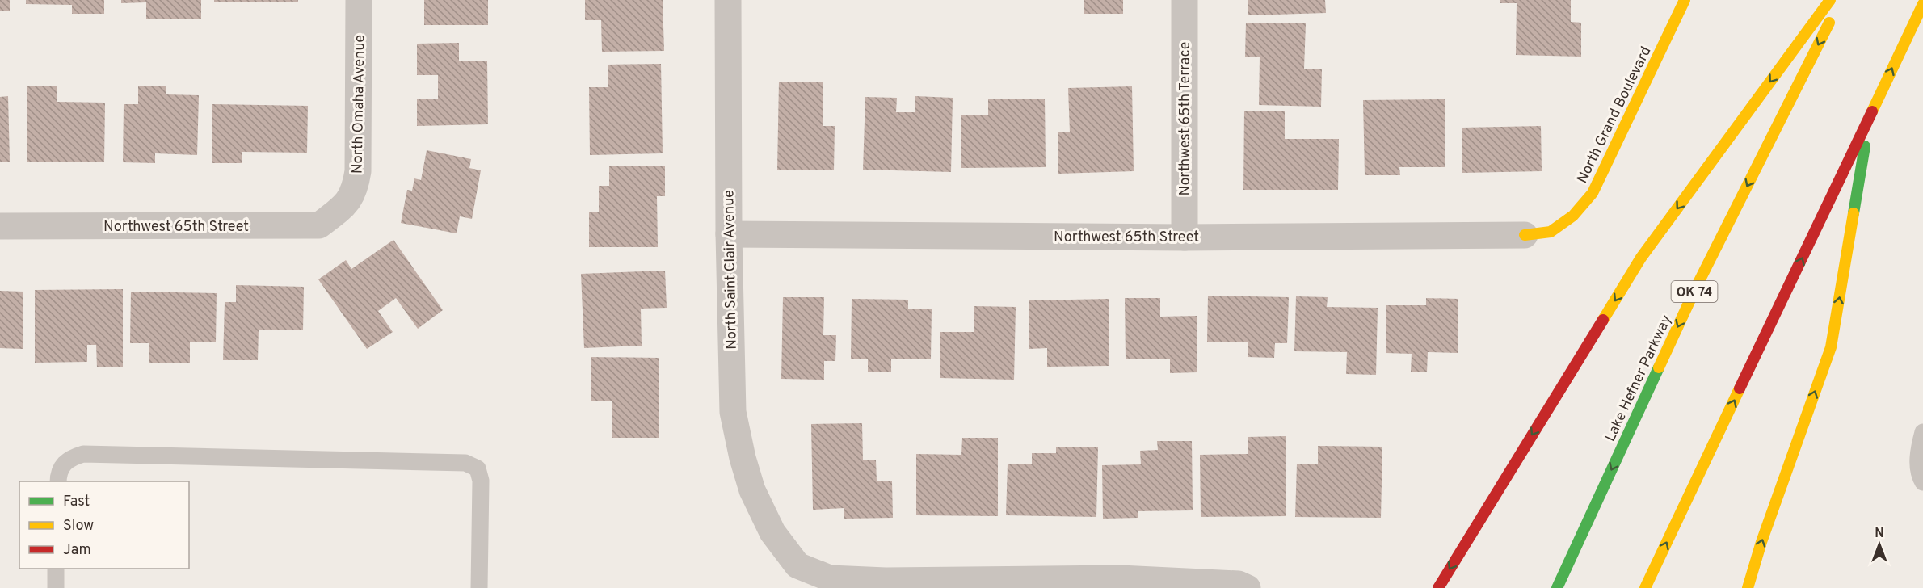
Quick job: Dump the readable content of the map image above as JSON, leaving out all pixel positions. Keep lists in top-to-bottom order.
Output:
{
  "streets": {
    "main road": ["North Grand Boulevard", "OK 74", "Lake Hefner Parkway"],
    "street": [
      "North Omaha Avenue",
      "Northwest 65th Terrace",
      "Northwest 65th Street",
      "North Saint Clair Avenue"
    ]
  },
  "crossings": [
    ["North Omaha Avenue", "Northwest 65th Street"],
    ["North Grand Boulevard", "Northwest 65th Street"],
    ["Northwest 65th Terrace", "Northwest 65th Street"],
    ["Northwest 65th Street", "North Saint Clair Avenue"]
  ],
  "legend": ["Fast", "Slow", "Jam"],
  "north": "top"
}
